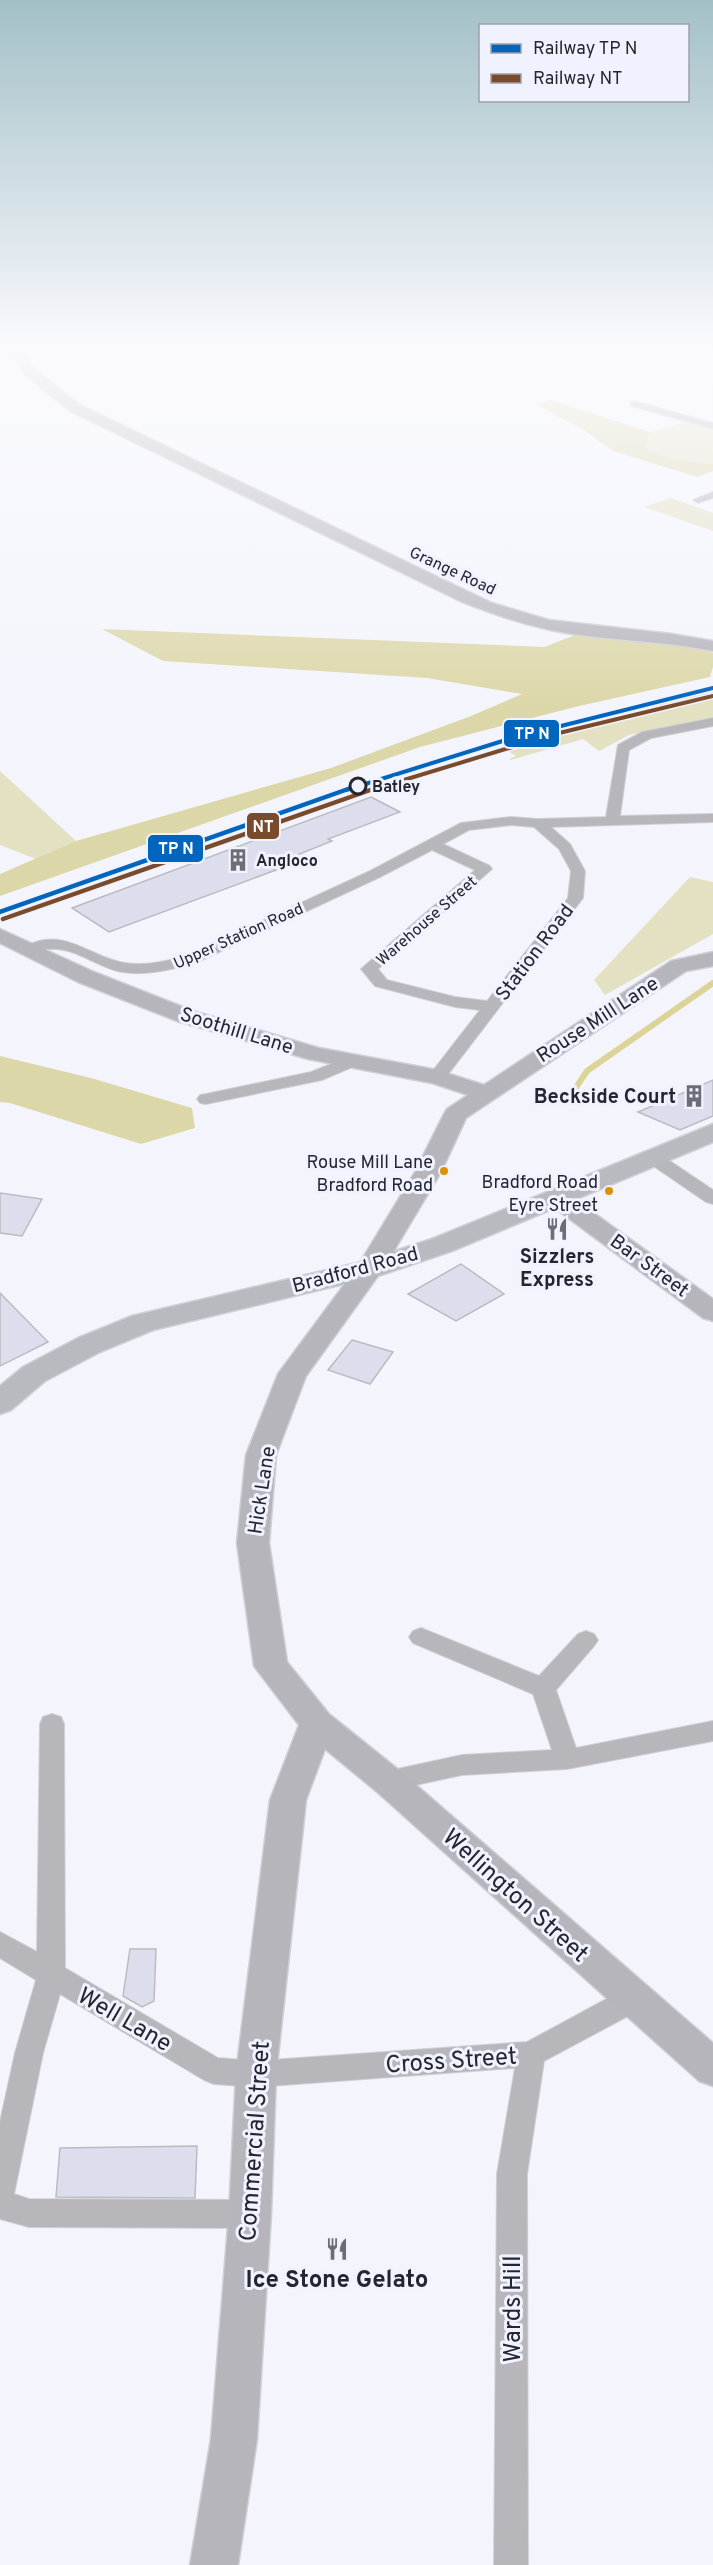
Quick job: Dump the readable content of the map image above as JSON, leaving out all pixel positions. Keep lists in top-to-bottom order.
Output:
{
  "streets": {
    "main road": [
      "Grange Road",
      "Rouse Mill Lane",
      "Soothill Lane",
      "Bar Street",
      "Bradford Road",
      "Hick Lane",
      "Wellington Street",
      "Commercial Street"
    ],
    "street": [
      "Warehouse Street",
      "Upper Station Road",
      "Station Road",
      "Well Lane",
      "Cross Street",
      "Wards Hill"
    ]
  },
  "crossings": [
    ["Warehouse Street", "Upper Station Road"],
    ["Warehouse Street", "Station Road"],
    ["Upper Station Road", "Station Road"],
    ["Upper Station Road", "Soothill Lane"],
    ["Station Road", "Soothill Lane"],
    ["Rouse Mill Lane", "Soothill Lane"],
    ["Bar Street", "Bradford Road"],
    ["Bradford Road", "Hick Lane"],
    ["Hick Lane", "Wellington Street"],
    ["Hick Lane", "Commercial Street"],
    ["Wellington Street", "Cross Street"],
    ["Wellington Street", "Commercial Street"],
    ["Well Lane", "Cross Street"],
    ["Well Lane", "Commercial Street"],
    ["Cross Street", "Commercial Street"],
    ["Cross Street", "Wards Hill"]
  ],
  "places": {
    "other": ["Batley", "Rouse Mill Lane Bradford Road", "Bradford Road Eyre Street"],
    "building": ["Angloco", "Beckside Court"],
    "restaurant": ["Sizzlers Express", "Ice Stone Gelato"]
  },
  "lines": ["rail line NT"],
  "legend": ["Railway TP N", "Railway NT"]
}
